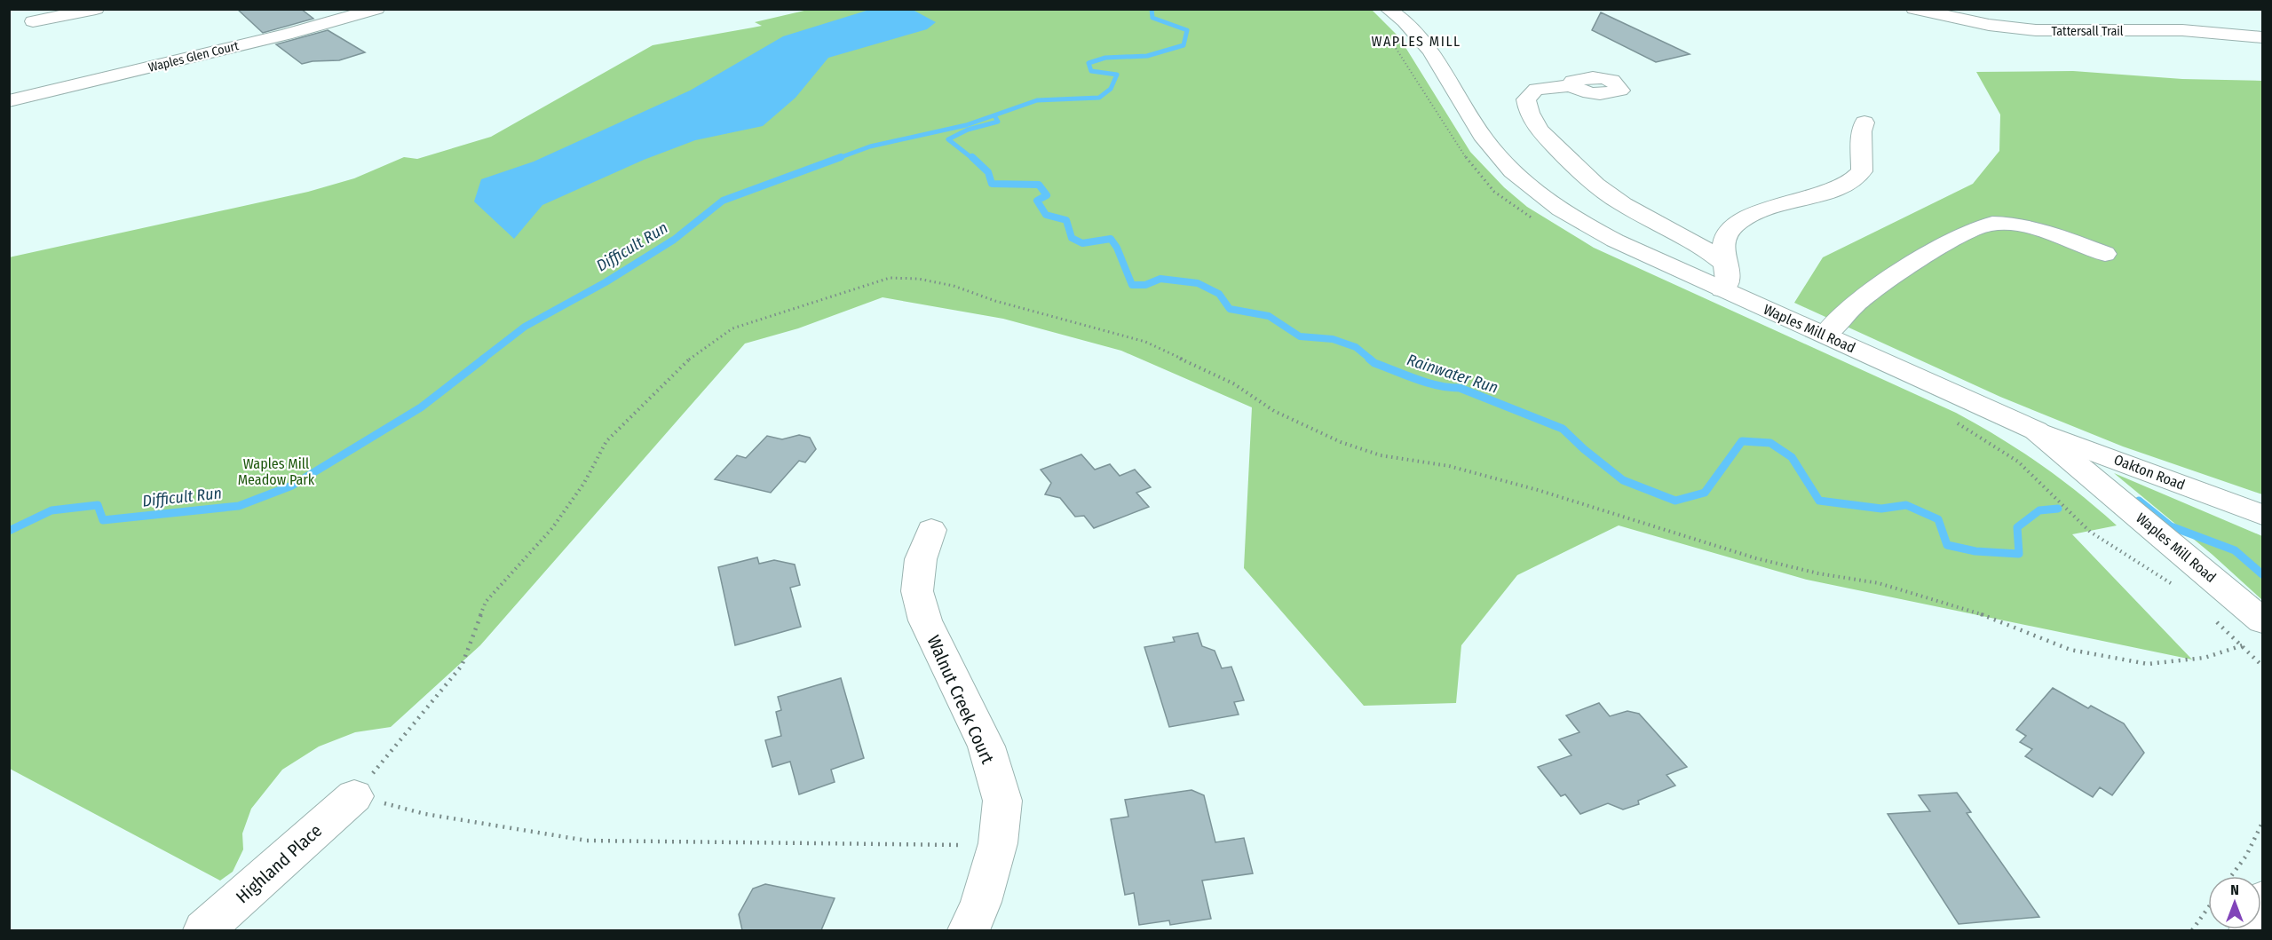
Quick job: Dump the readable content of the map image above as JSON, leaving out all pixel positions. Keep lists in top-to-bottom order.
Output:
{
  "streets": {
    "street": [
      "Tattersall Trail",
      "Waples Glen Court",
      "Waples Mill Road",
      "Oakton Road",
      "Walnut Creek Court",
      "Highland Place"
    ]
  },
  "crossings": [
    ["Waples Mill Road", "Oakton Road"]
  ],
  "districts": ["WAPLES MILL"],
  "water": ["Difficult Run", "Rainwater Run"],
  "parks": ["Waples Mill Meadow Park"],
  "north": "top"
}
